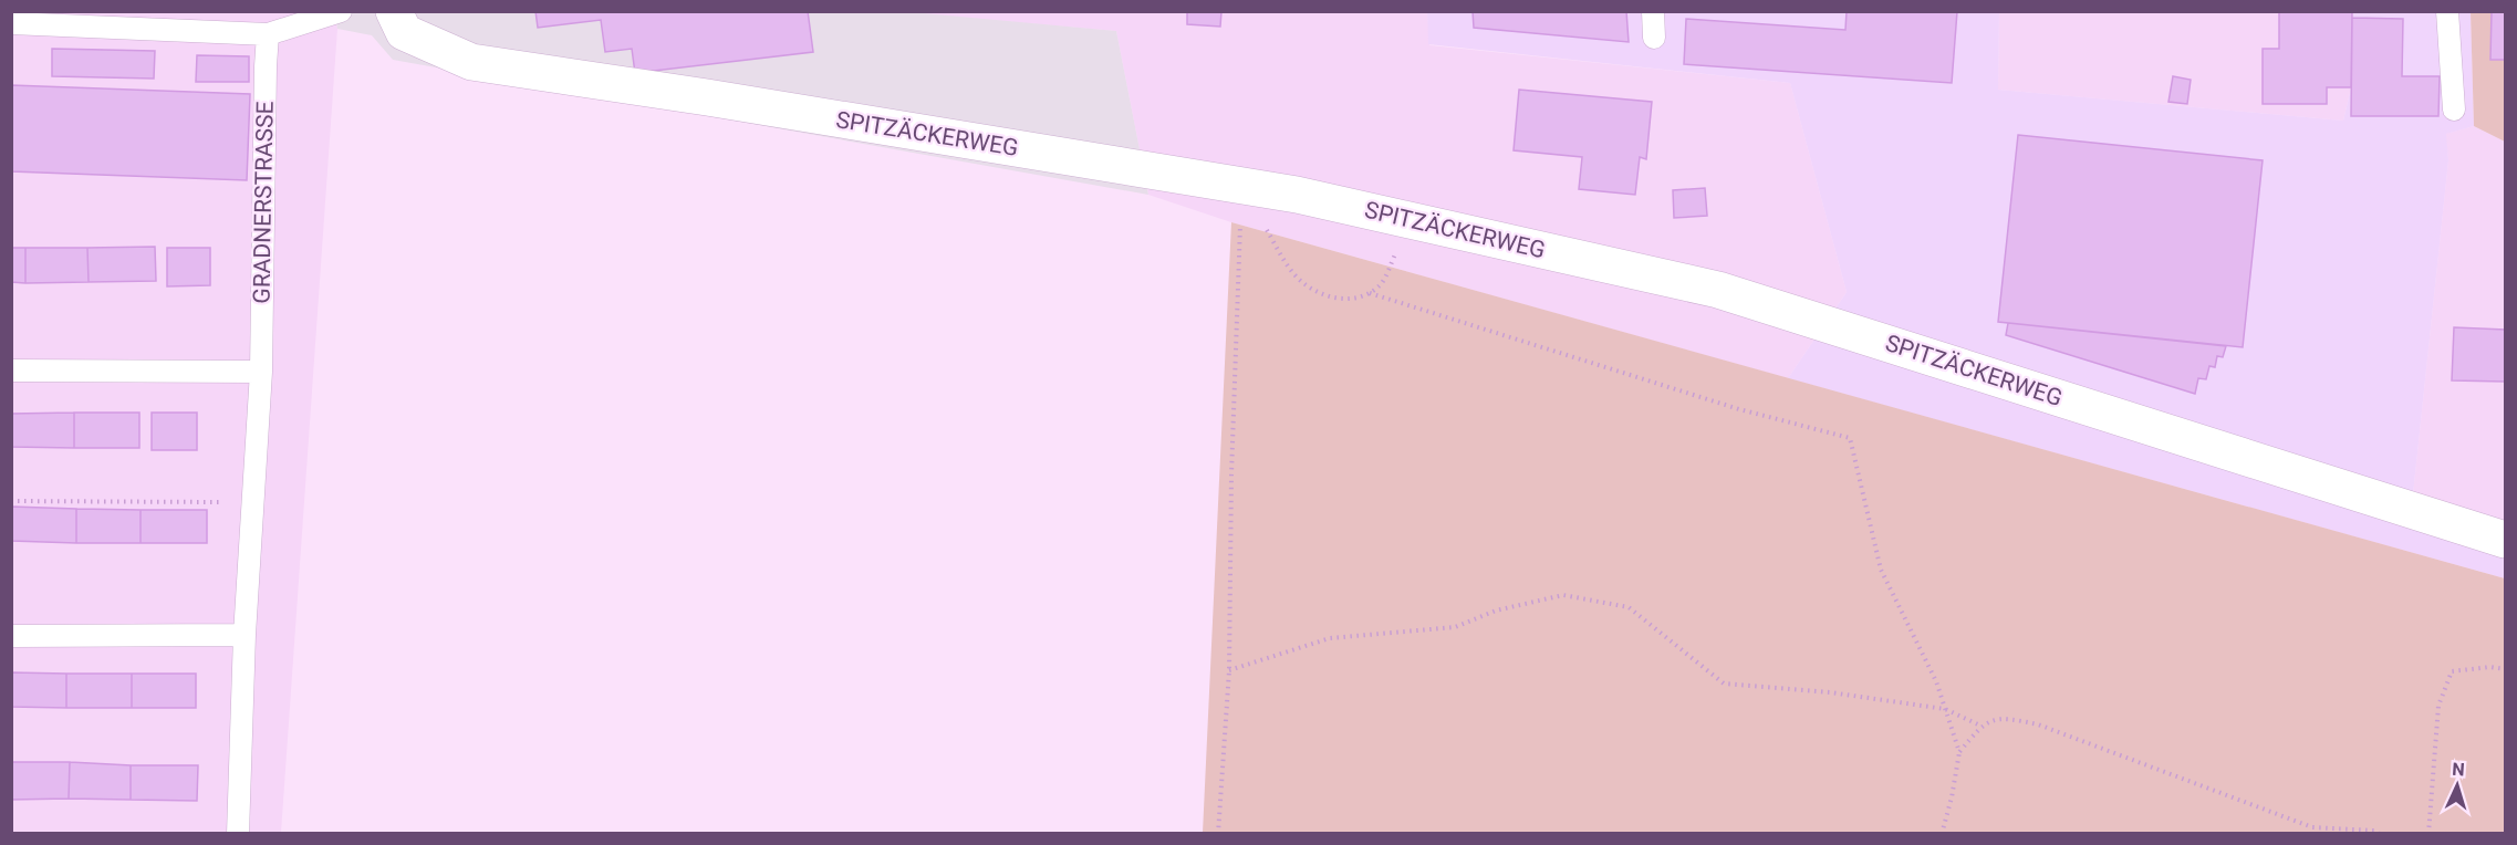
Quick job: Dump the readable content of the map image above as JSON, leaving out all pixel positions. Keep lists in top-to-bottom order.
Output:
{
  "streets": {
    "street": ["SPITZÄCKERWEG"],
    "lane": ["GRADNERSTRASSE"]
  },
  "north": "top"
}
